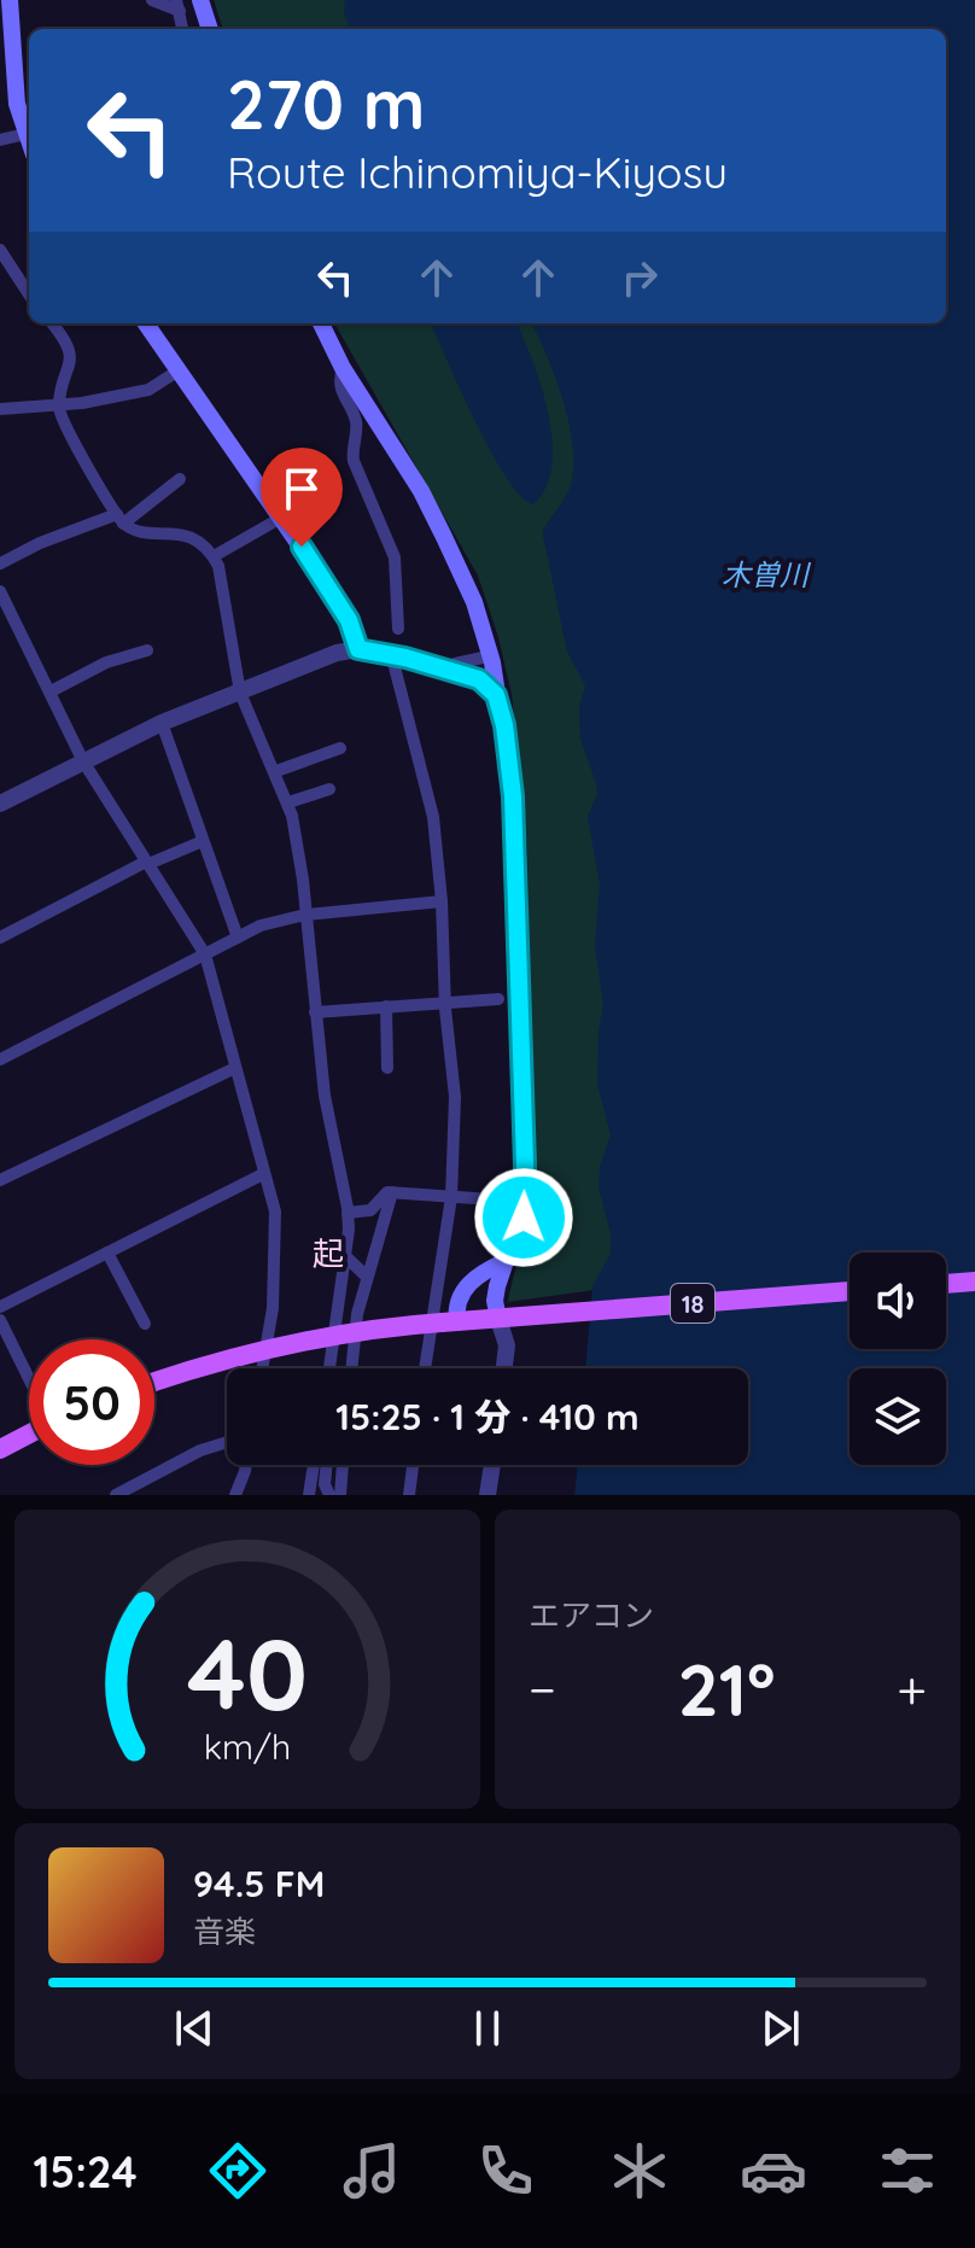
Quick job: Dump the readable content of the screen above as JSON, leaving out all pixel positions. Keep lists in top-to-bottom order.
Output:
{
  "streets": {
    "main road": ["18"]
  },
  "districts": ["起"],
  "water": ["木曽川"],
  "page": {
    "turn": ["270 m", "Route Ichinomiya-Kiyosu"],
    "limit": "50",
    "trip": "15:25 · 1 分 · 410 m",
    "tile": "エアコン",
    "heat": ["−", "21°", "+"],
    "song": ["94.5 FM", "音楽"],
    "tabs": "15:24",
    "gauge": ["40", "km/h"]
  }
}
